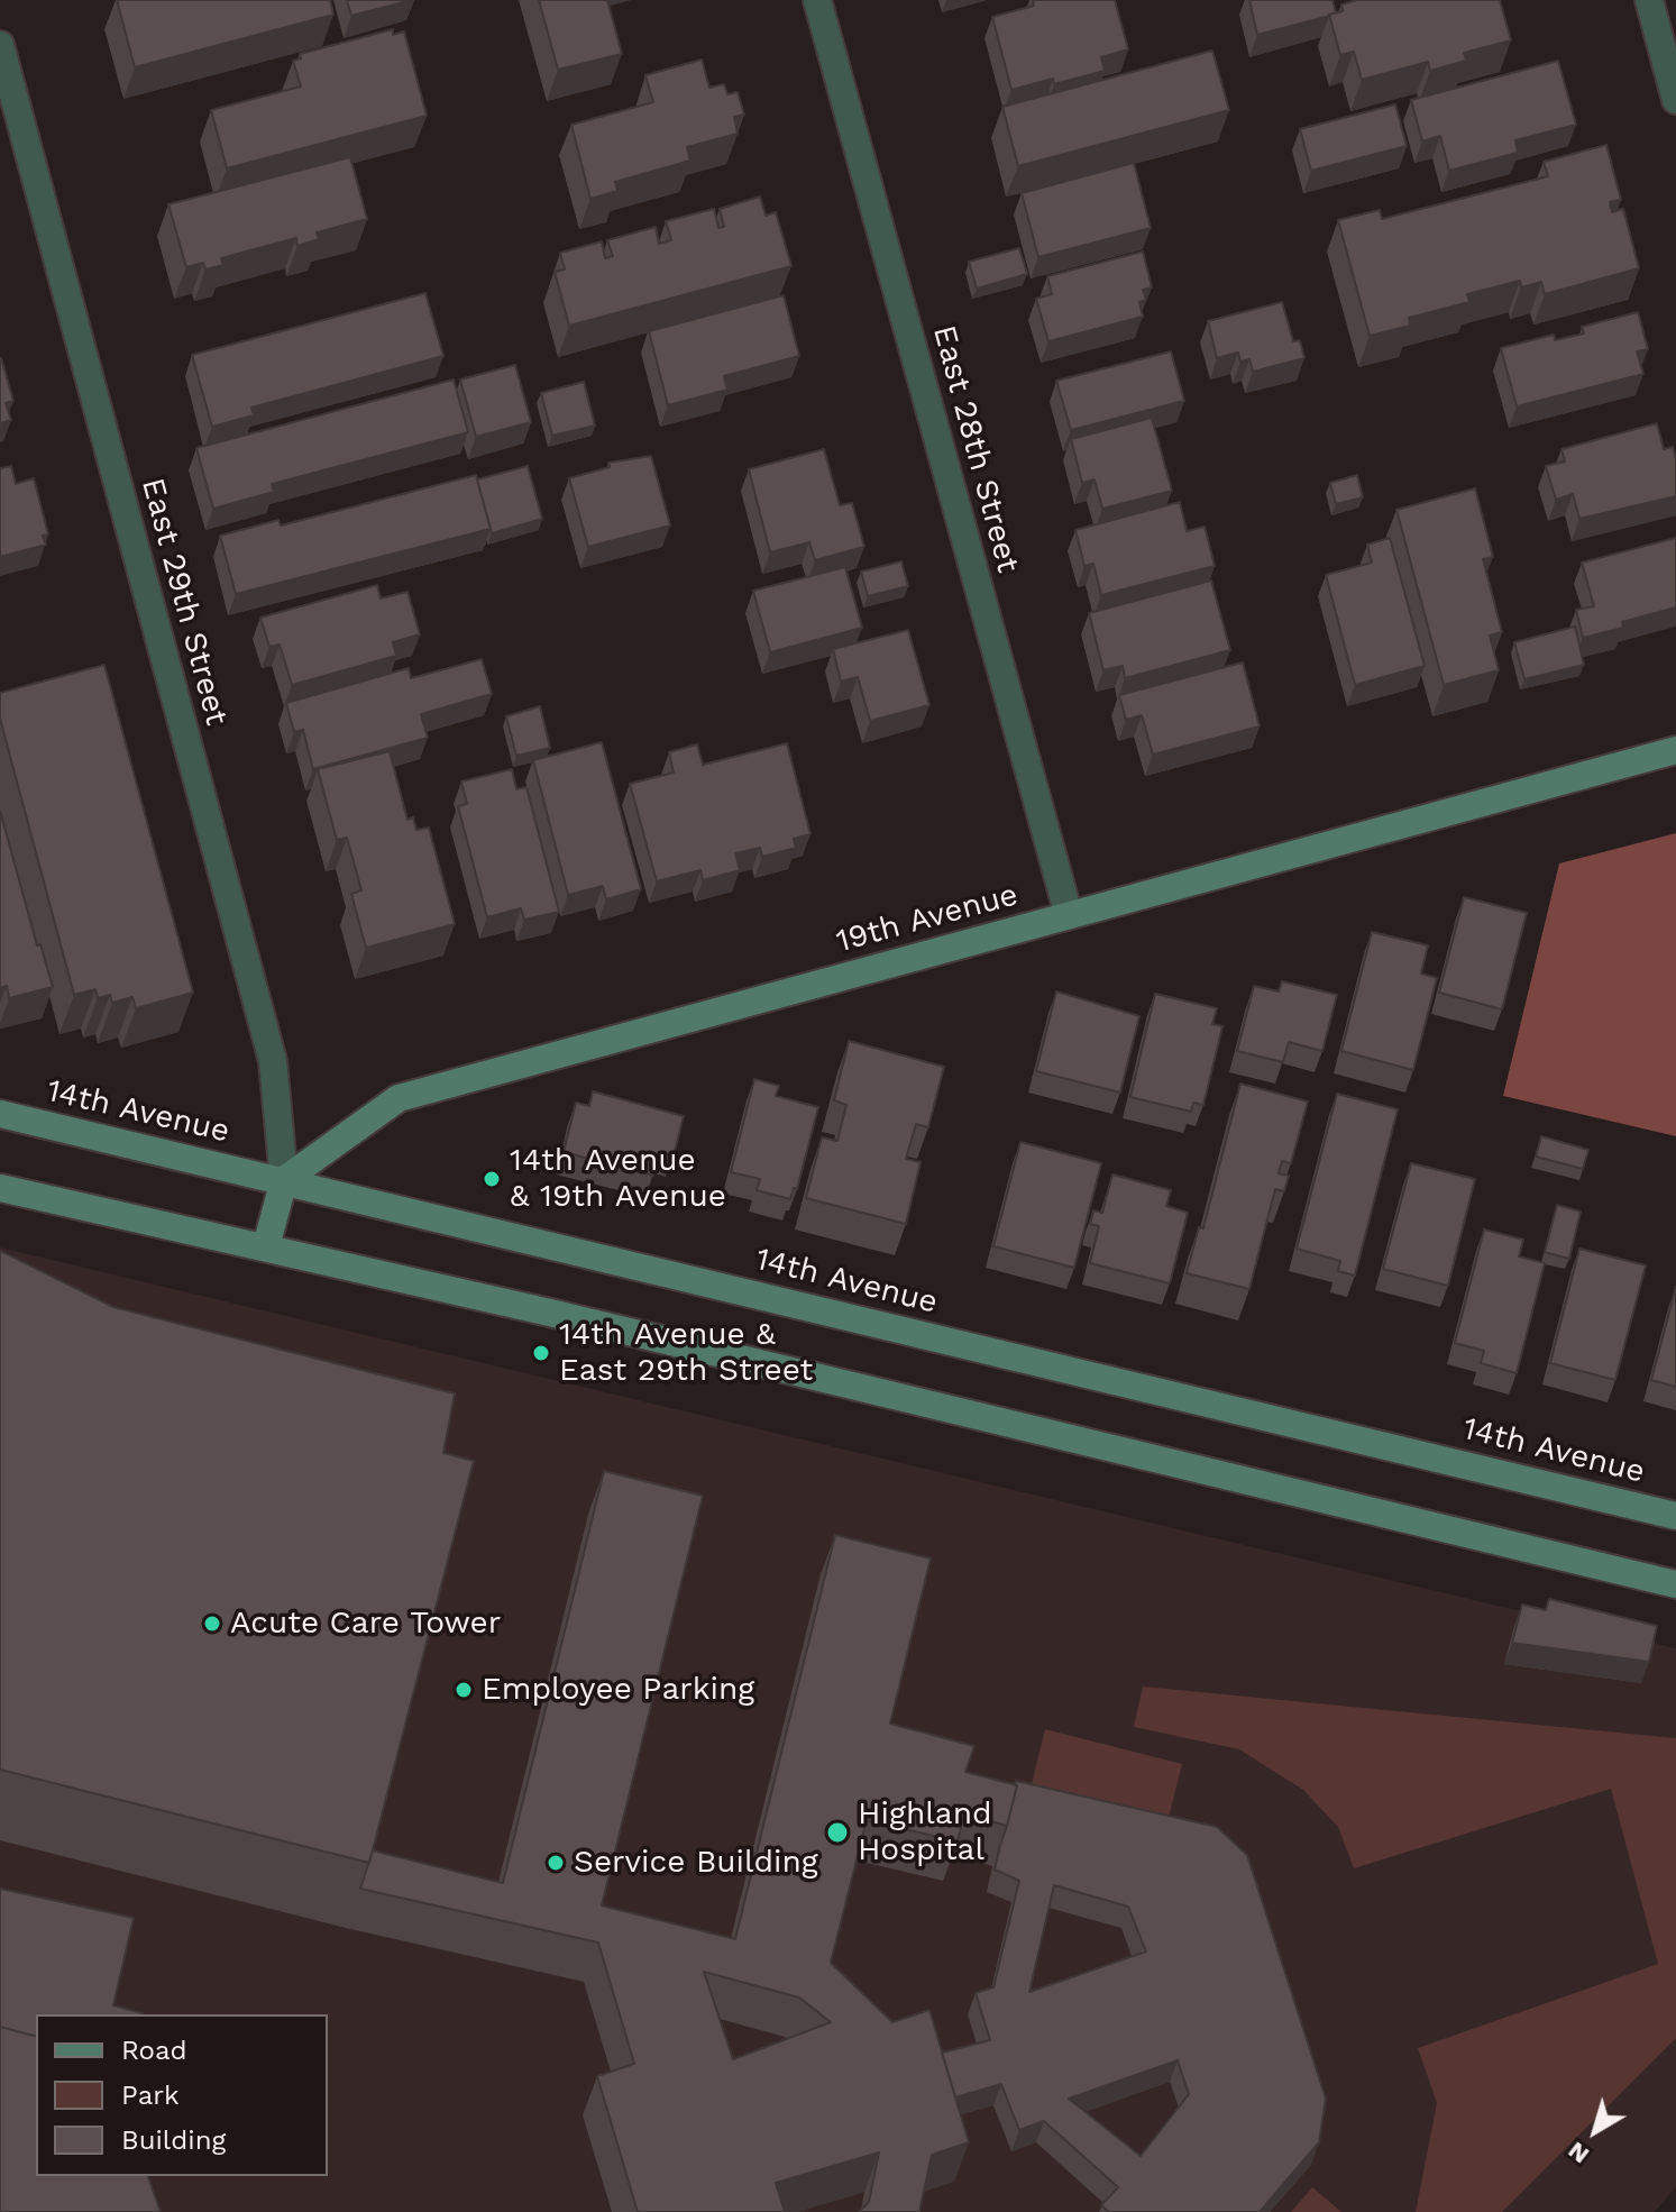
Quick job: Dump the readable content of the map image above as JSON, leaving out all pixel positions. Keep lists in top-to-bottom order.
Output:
{
  "streets": {
    "main road": ["19th Avenue", "14th Avenue"],
    "street": ["East 28th Street", "East 29th Street"]
  },
  "crossings": [
    ["East 28th Street", "19th Avenue"],
    ["East 29th Street", "19th Avenue"],
    ["East 29th Street", "14th Avenue"],
    ["19th Avenue", "14th Avenue"]
  ],
  "places": [
    "14th Avenue & 19th Avenue",
    "14th Avenue & East 29th Street",
    "Acute Care Tower",
    "Employee Parking",
    "Highland Hospital",
    "Service Building"
  ],
  "legend": ["Road", "Park", "Building"],
  "north": "bottom left"
}
